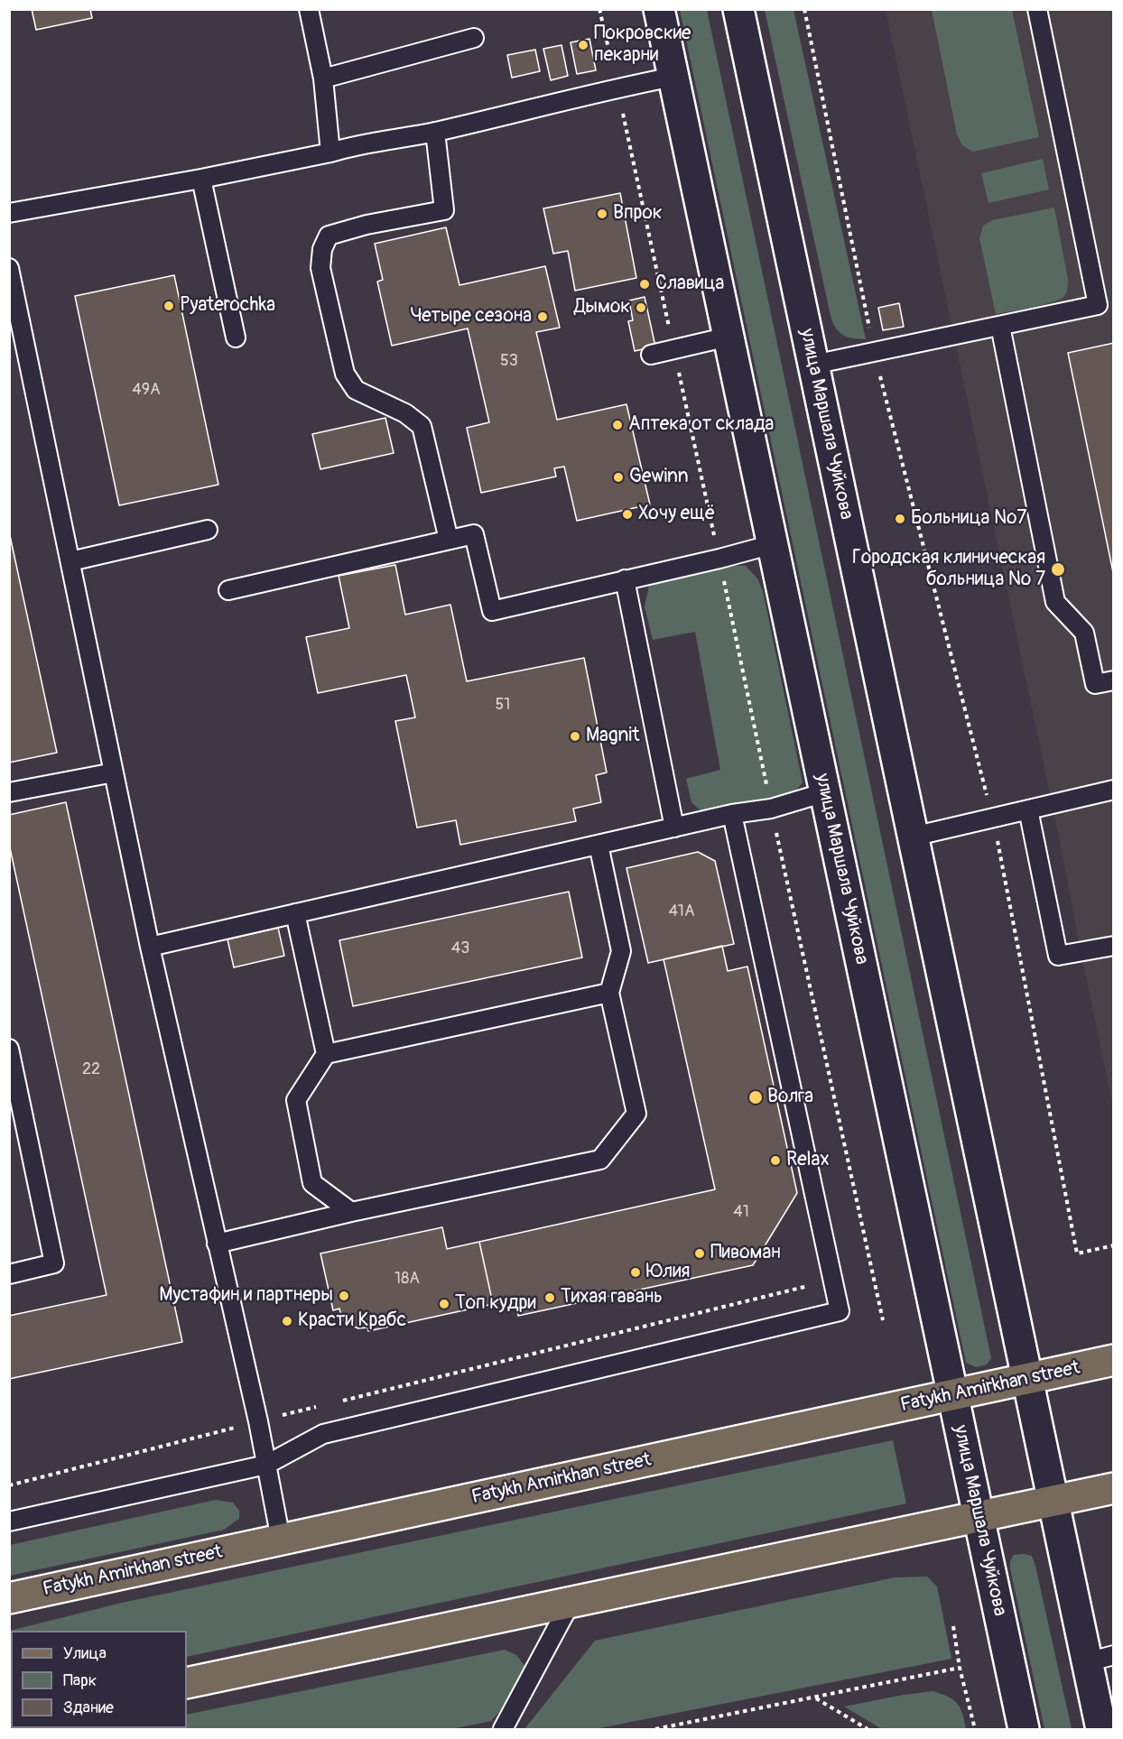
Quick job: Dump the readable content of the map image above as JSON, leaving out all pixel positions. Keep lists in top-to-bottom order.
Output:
{
  "streets": {
    "main road": ["улица Маршала Чуйкова", "Fatykh Amirkhan street"]
  },
  "crossings": [
    ["улица Маршала Чуйкова", "Fatykh Amirkhan street"]
  ],
  "places": [
    "Покровские пекарни",
    "Впрок",
    "Славица",
    "Pyaterochka",
    "Дымок",
    "Четыре сезона",
    "Аптека от склада",
    "Gewinn",
    "Хочу ещё",
    "Больница №7",
    "Городская клиническая больница № 7",
    "Magnit",
    "Волга",
    "Relax",
    "Пивоман",
    "Юлия",
    "Мустафин и партнеры",
    "Тихая гавань",
    "Топ кудри",
    "Красти Крабс"
  ],
  "house_numbers": [
    "53",
    "49А",
    "51",
    "41А",
    "43",
    "22",
    "41",
    "18А"
  ],
  "legend": ["Улица", "Парк", "Здание"]
}
